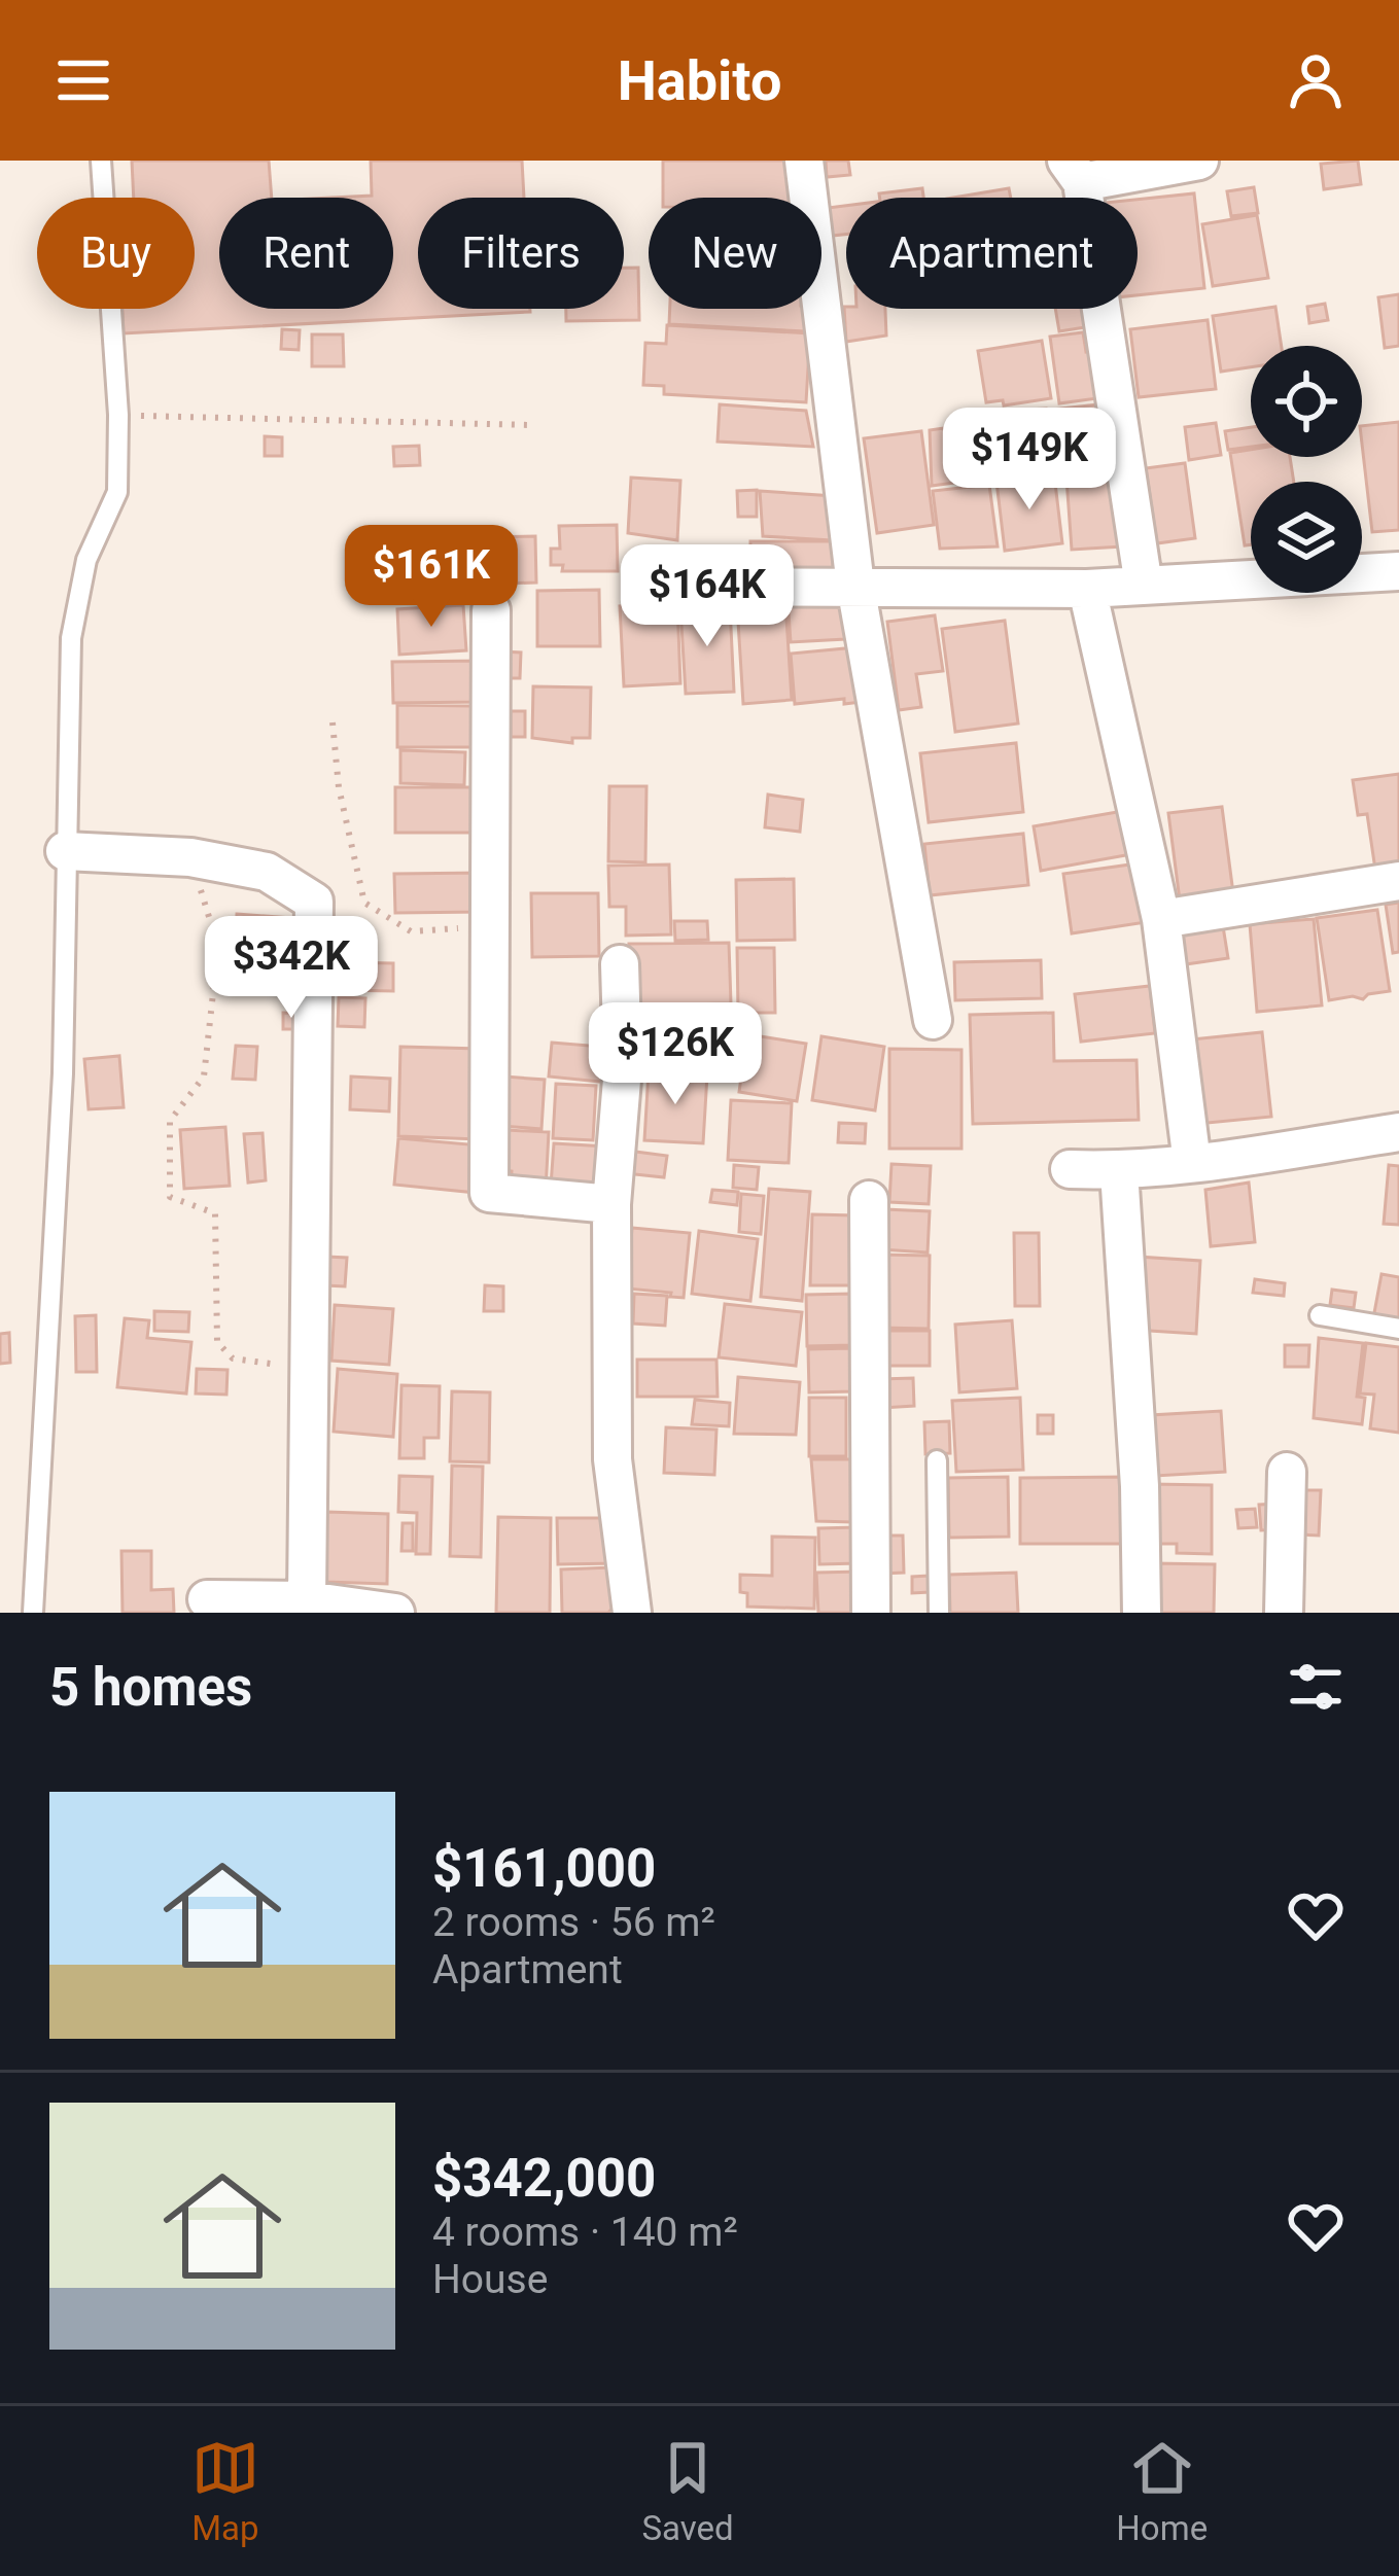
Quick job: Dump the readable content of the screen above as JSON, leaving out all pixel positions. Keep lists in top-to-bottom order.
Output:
{
  "page": {
    "header": "Habito",
    "chip": [
      "Buy",
      "Rent",
      "Filters",
      "New",
      "Apartment"
    ],
    "price": [
      "$149K",
      "$161K",
      "$164K",
      "$342K",
      "$126K"
    ],
    "heading": "5 homes",
    "list": [
      {
        "name": "$161,000",
        "note": "2 rooms · 56 m² · Apartment"
      },
      {
        "name": "$342,000",
        "note": "4 rooms · 140 m² · House"
      }
    ],
    "tabs": ["Map", "Saved", "Home"]
  }
}
